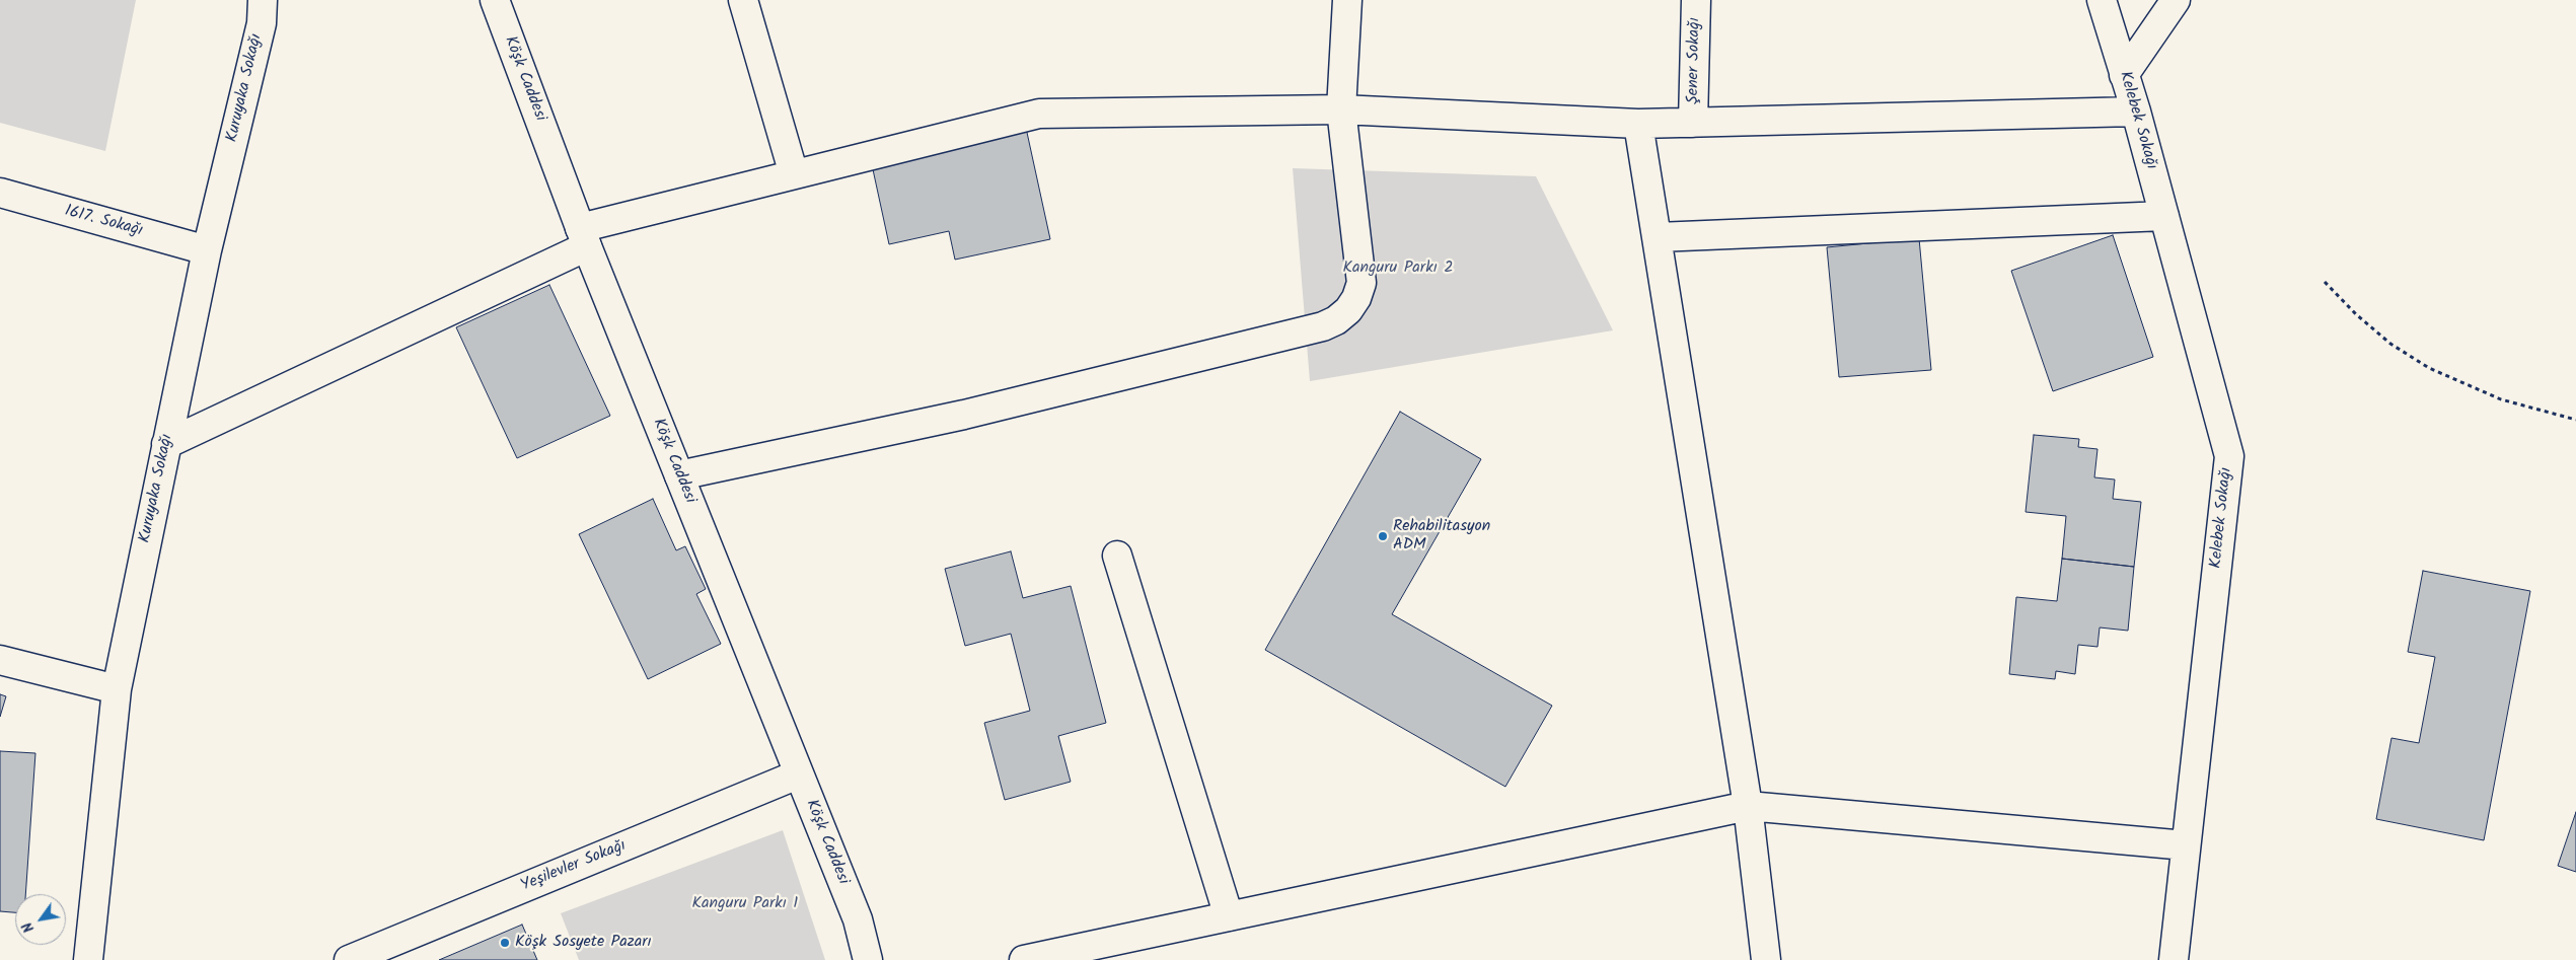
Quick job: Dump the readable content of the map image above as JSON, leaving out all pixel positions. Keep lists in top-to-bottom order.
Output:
{
  "streets": {
    "street": [
      "Şener Sokağı",
      "Köşk Caddesi",
      "Kuruyaka Sokağı",
      "Kelebek Sokağı",
      "1617. Sokağı",
      "Yeşilevler Sokağı"
    ]
  },
  "crossings": [
    ["Köşk Caddesi", "Yeşilevler Sokağı"],
    ["Kuruyaka Sokağı", "1617. Sokağı"]
  ],
  "parks": ["Kanguru Parkı 2", "Kanguru Parkı 1"],
  "places": ["Rehabilitasyon ADM", "Köşk Sosyete Pazarı"],
  "north": "bottom left"
}
